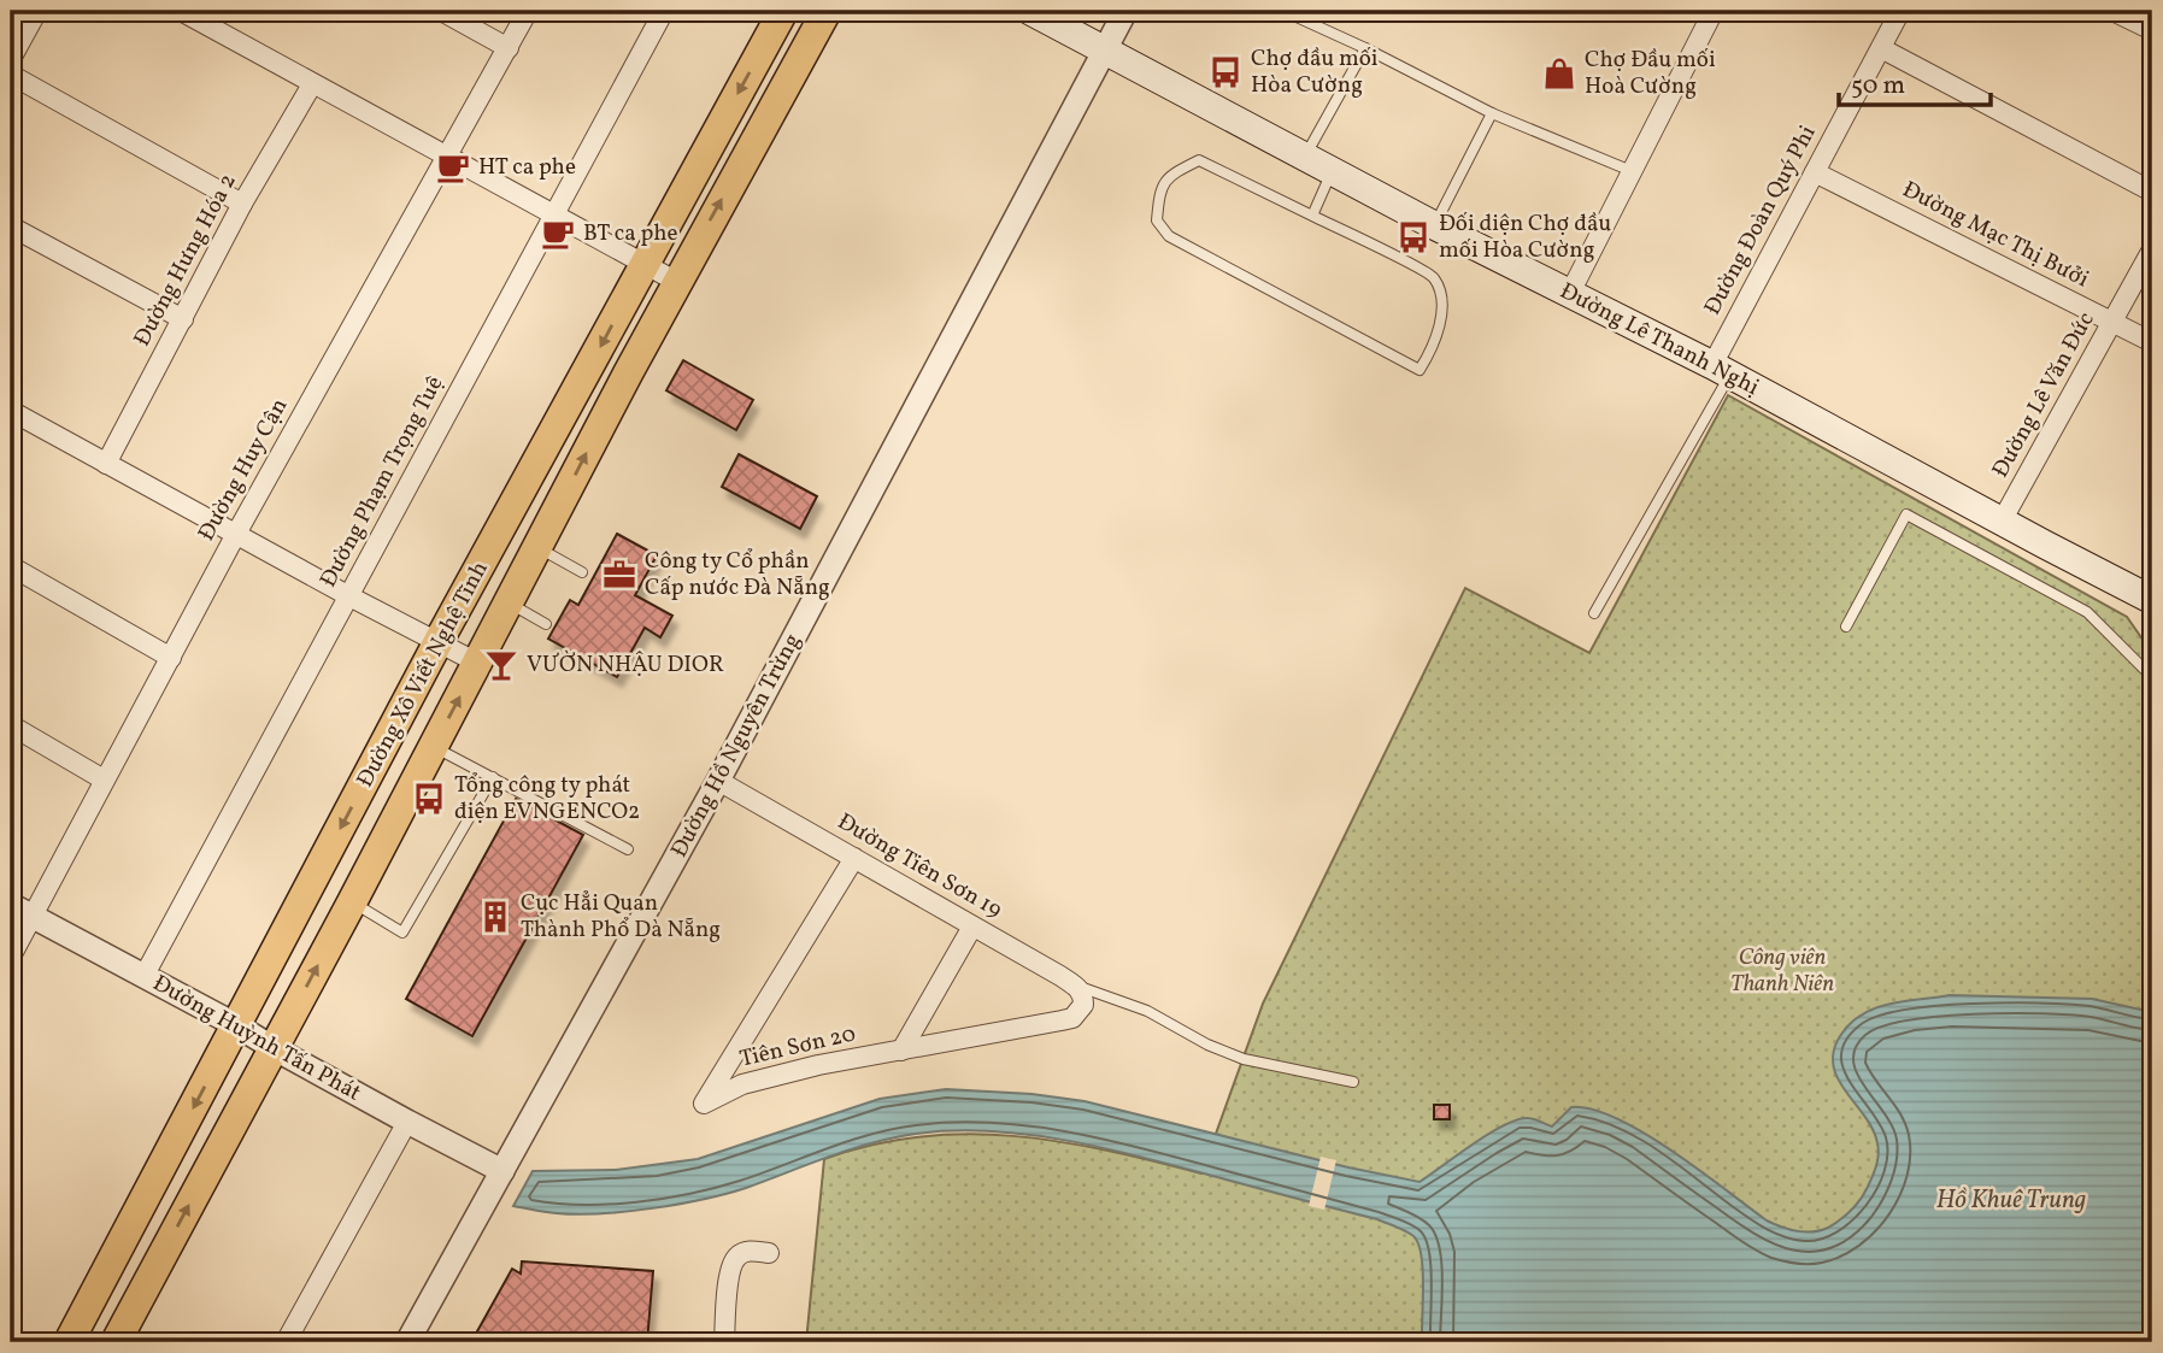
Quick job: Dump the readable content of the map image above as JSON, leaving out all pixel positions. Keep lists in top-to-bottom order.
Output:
{
  "streets": {
    "main road": ["Đường Lê Thanh Nghị", "Đường Xô Viết Nghệ Tĩnh"],
    "street": [
      "Đường Đoàn Quý Phi",
      "Đường Mạc Thị Bưởi",
      "Đường Hưng Hóa 2",
      "Đường Lê Văn Đức",
      "Đường Huy Cận",
      "Đường Phạm Trọng Tuệ",
      "Đường Hồ Nguyên Trừng",
      "Đường Tiên Sơn 19",
      "Đường Huỳnh Tấn Phát",
      "Tiên Sơn 20"
    ]
  },
  "crossings": [
    ["Đường Đoàn Quý Phi", "Đường Mạc Thị Bưởi"],
    ["Đường Đoàn Quý Phi", "Đường Lê Thanh Nghị"],
    ["Đường Mạc Thị Bưởi", "Đường Lê Văn Đức"],
    ["Đường Lê Thanh Nghị", "Đường Lê Văn Đức"],
    ["Đường Lê Thanh Nghị", "Đường Hồ Nguyên Trừng"],
    ["Đường Huy Cận", "Đường Huỳnh Tấn Phát"],
    ["Đường Phạm Trọng Tuệ", "Đường Huỳnh Tấn Phát"],
    ["Đường Xô Viết Nghệ Tĩnh", "Đường Huỳnh Tấn Phát"],
    ["Đường Hồ Nguyên Trừng", "Đường Tiên Sơn 19"],
    ["Đường Hồ Nguyên Trừng", "Đường Huỳnh Tấn Phát"],
    ["Đường Tiên Sơn 19", "Tiên Sơn 20"]
  ],
  "water": ["Hồ Khuê Trung"],
  "parks": ["Công viên Thanh Niên"],
  "places": {
    "bus stop": ["Chợ đầu mối Hòa Cường", "Đối diện Chợ đầu mối Hòa Cường", "Tổng công ty phát điện EVNGENCO2"],
    "shop": ["Chợ Đầu mối Hoà Cường"],
    "cafe": ["HT ca phe", "BT ca phe"],
    "office": ["Công ty Cổ phần Cấp nước Đà Nẵng"],
    "bar": ["VƯỜN NHẬU DIOR"],
    "building": ["Cục Hẳi Quan Thành Phổ Dà Nẵng"]
  },
  "scale_bar": "50 m"
}
